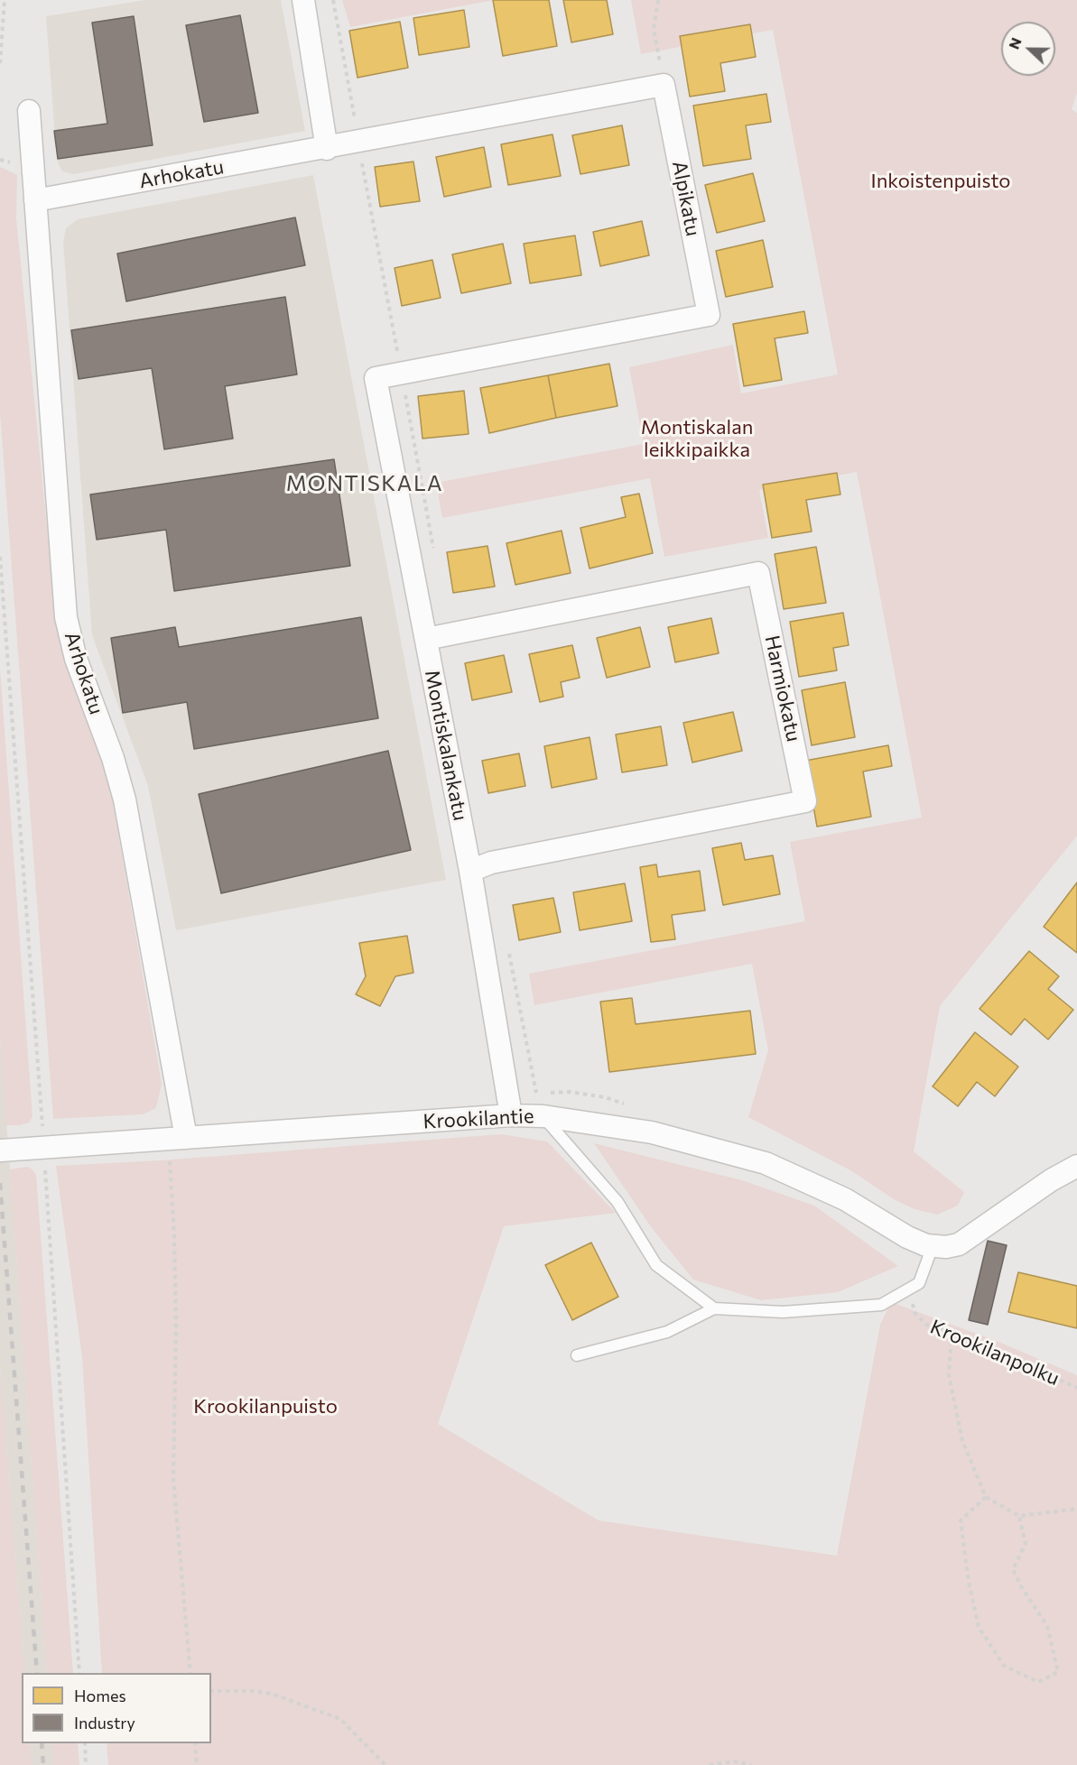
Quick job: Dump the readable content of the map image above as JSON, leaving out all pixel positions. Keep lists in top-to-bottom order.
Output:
{
  "streets": {
    "street": [
      "Arhokatu",
      "Alpikatu",
      "Harmiokatu",
      "Montiskalankatu",
      "Krookilantie"
    ],
    "path": ["Krookilanpolku"]
  },
  "crossings": [
    ["Arhokatu", "Krookilantie"],
    ["Alpikatu", "Montiskalankatu"],
    ["Harmiokatu", "Montiskalankatu"],
    ["Montiskalankatu", "Krookilantie"]
  ],
  "districts": ["MONTISKALA"],
  "parks": ["Inkoistenpuisto", "Montiskalan leikkipaikka", "Krookilanpuisto"],
  "legend": ["Homes", "Industry"],
  "north": "left"
}
